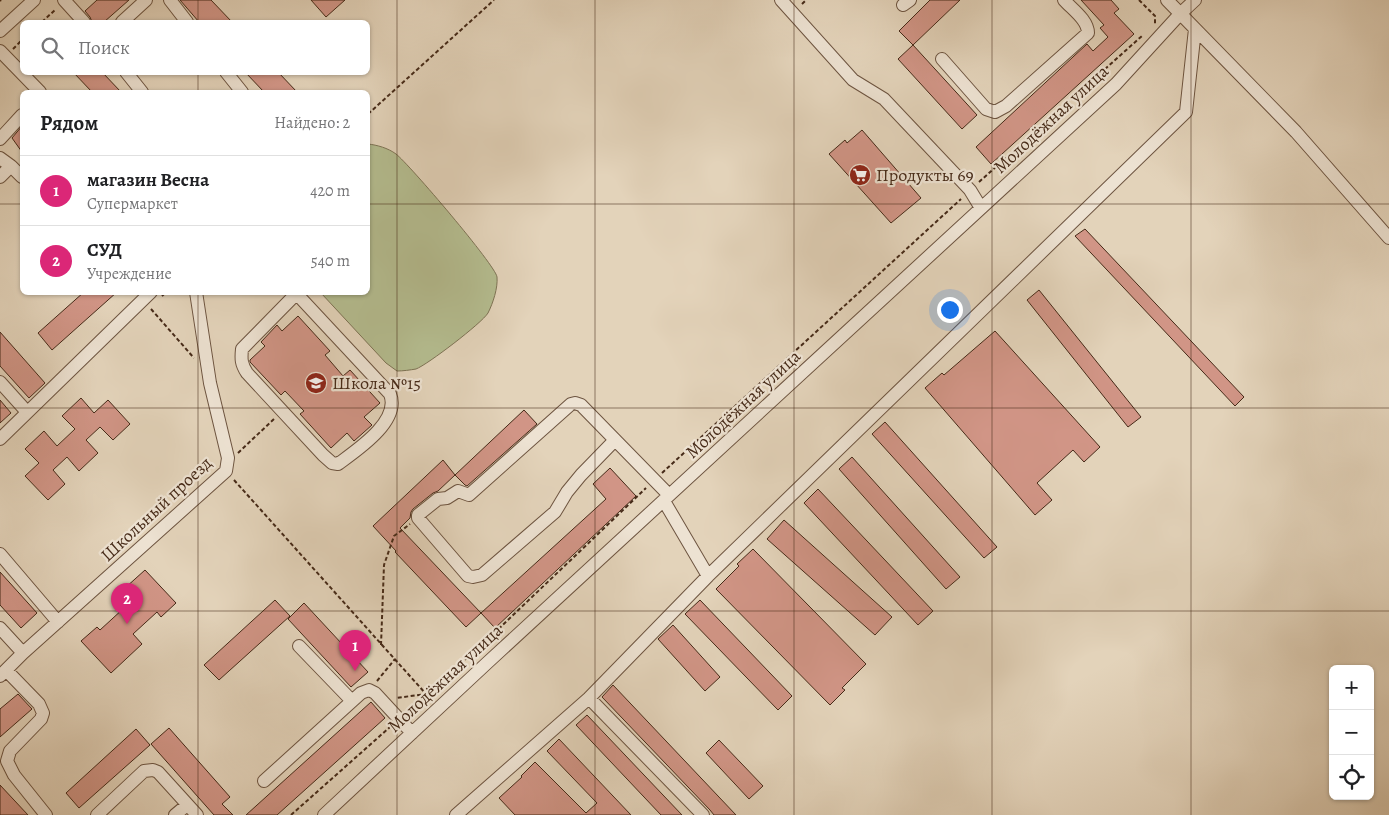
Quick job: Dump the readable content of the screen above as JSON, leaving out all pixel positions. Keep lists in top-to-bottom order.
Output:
{
  "streets": {
    "street": ["Молодёжная улица", "Школьный проезд"]
  },
  "places": {
    "supermarket": ["Продукты 69"],
    "school or university": ["Школа №15"]
  },
  "page": {
    "search": "Поиск",
    "heading": ["Рядом", "Найдено: 2"],
    "list": [
      {
        "mark": "1",
        "name": "магазин Весна",
        "note": "Супермаркет",
        "value": "420 m"
      },
      {
        "mark": "2",
        "name": "СУД",
        "note": "Учреждение",
        "value": "540 m"
      }
    ],
    "pins": ["2", "1"],
    "map_buttons": ["+", "−"]
  }
}
